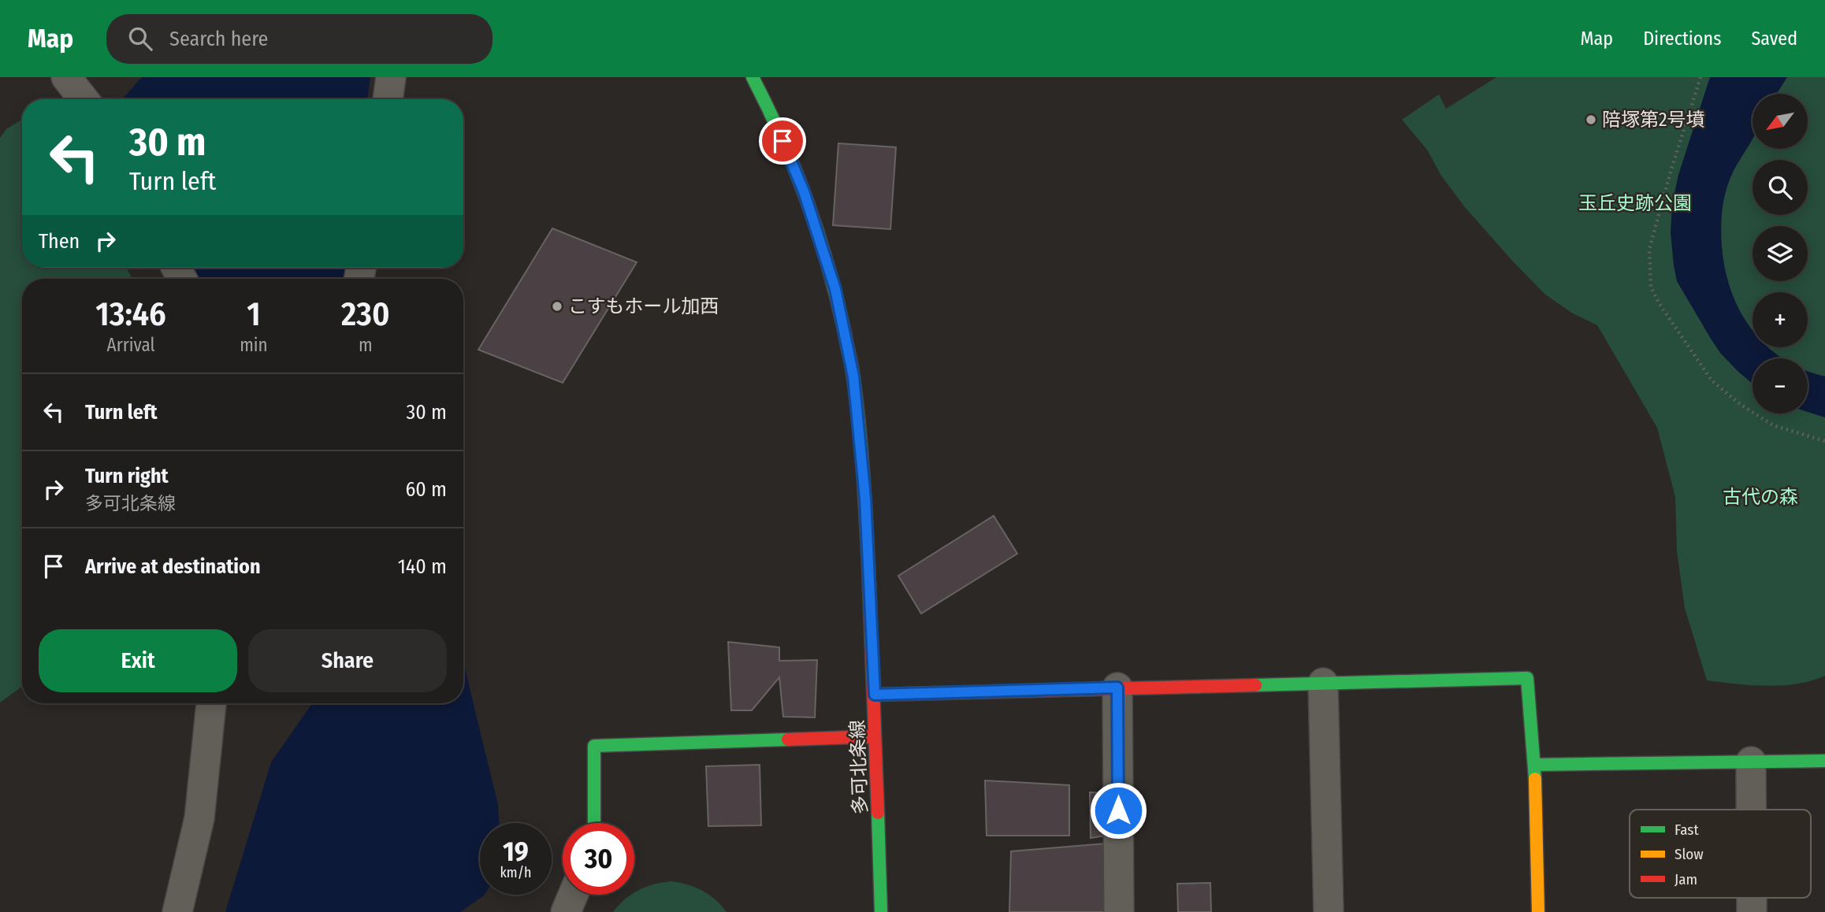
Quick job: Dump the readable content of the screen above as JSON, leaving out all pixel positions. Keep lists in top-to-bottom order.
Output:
{
  "streets": {
    "street": ["多可北条線"]
  },
  "parks": ["玉丘史跡公園", "古代の森"],
  "places": ["陪塚第2号墳", "こすもホール加西"],
  "legend": ["Fast", "Slow", "Jam"],
  "north": "bottom left",
  "page": {
    "header": "Map",
    "search": "Search here",
    "nav": ["Map", "Directions", "Saved"],
    "map_buttons": ["+", "−"],
    "turn": ["30 m", "Turn left"],
    "then": "Then",
    "eta": [
      "13:46",
      "Arrival",
      "1",
      "min",
      "230",
      "m"
    ],
    "list": [
      {
        "name": "Turn left",
        "value": "30 m"
      },
      {
        "name": "Turn right",
        "note": "多可北条線",
        "value": "60 m"
      },
      {
        "name": "Arrive at destination",
        "value": "140 m"
      }
    ],
    "buttons": ["Exit", "Share"],
    "speed": "19 km/h",
    "limit": "30"
  }
}
